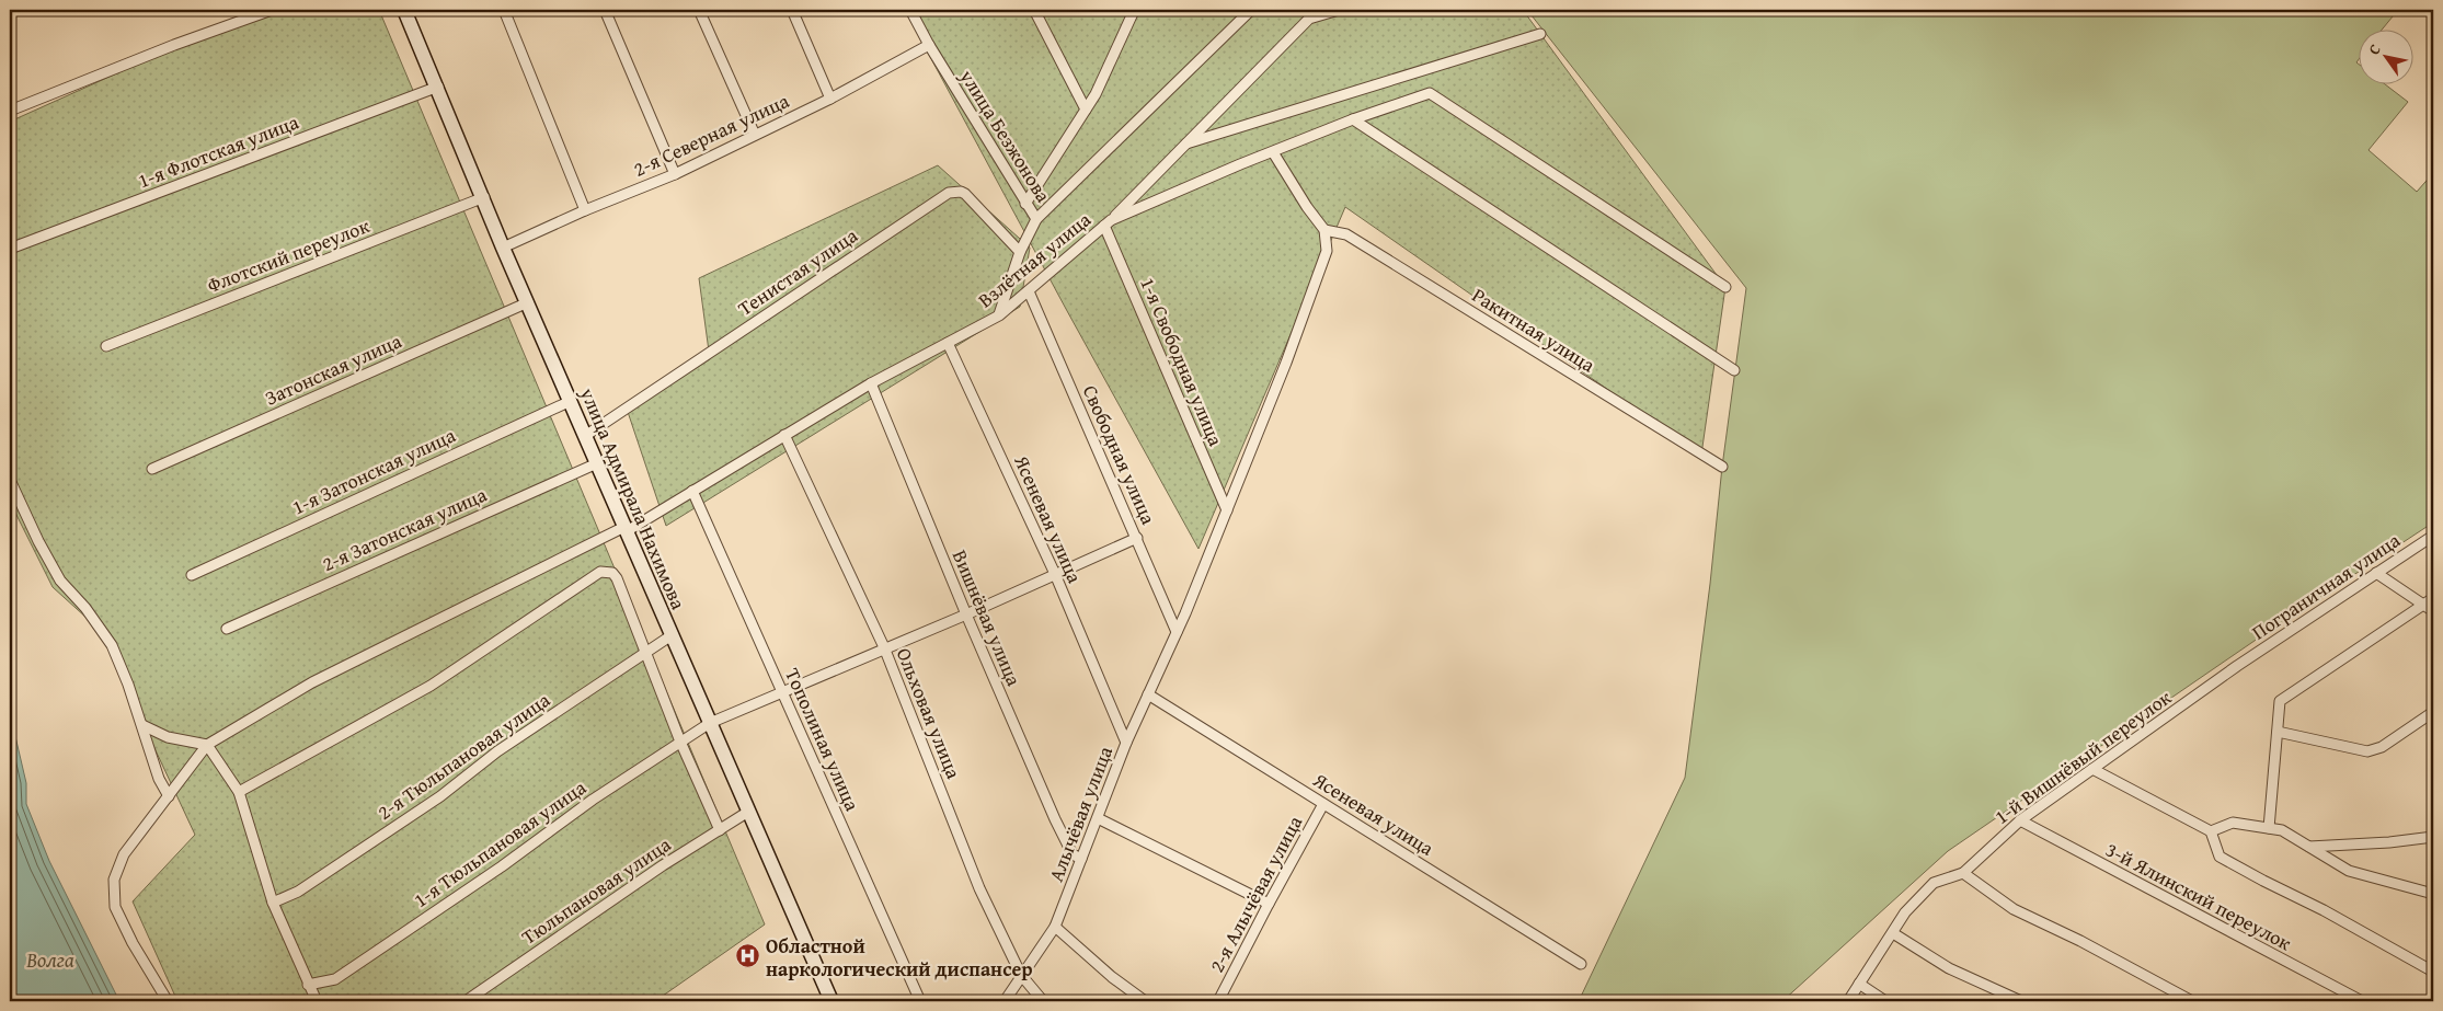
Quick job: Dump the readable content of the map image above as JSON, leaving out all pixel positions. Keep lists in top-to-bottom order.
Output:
{
  "streets": {
    "main road": ["улица Адмирала Нахимова"],
    "street": [
      "2-я Северная улица",
      "улица Безжонова",
      "1-я Флотская улица",
      "Флотский переулок",
      "Взлётная улица",
      "Тенистая улица",
      "Ракитная улица",
      "1-я Свободная улица",
      "Затонская улица",
      "Свободная улица",
      "1-я Затонская улица",
      "Ясеневая улица",
      "2-я Затонская улица",
      "Пограничная улица",
      "Вишнёвая улица",
      "Ольховая улица",
      "Тополиная улица",
      "2-я Тюльпановая улица",
      "1-й Вишнёвый переулок",
      "Алычёвая улица",
      "1-я Тюльпановая улица",
      "Тюльпановая улица",
      "2-я Алычёвая улица",
      "3-й Ялинский переулок"
    ]
  },
  "crossings": [
    ["2-я Северная улица", "улица Безжонова"],
    ["2-я Северная улица", "улица Адмирала Нахимова"],
    ["улица Безжонова", "Взлётная улица"],
    ["улица Безжонова", "Тенистая улица"],
    ["1-я Флотская улица", "улица Адмирала Нахимова"],
    ["Флотский переулок", "улица Адмирала Нахимова"],
    ["Взлётная улица", "1-я Свободная улица"],
    ["Взлётная улица", "Свободная улица"],
    ["Взлётная улица", "улица Адмирала Нахимова"],
    ["Взлётная улица", "Ясеневая улица"],
    ["Взлётная улица", "Вишнёвая улица"],
    ["Взлётная улица", "Ольховая улица"],
    ["Взлётная улица", "Тополиная улица"],
    ["Тенистая улица", "улица Адмирала Нахимова"],
    ["Ракитная улица", "Алычёвая улица"],
    ["1-я Свободная улица", "Алычёвая улица"],
    ["Затонская улица", "улица Адмирала Нахимова"],
    ["Свободная улица", "Алычёвая улица"],
    ["Свободная улица", "1-я Тюльпановая улица"],
    ["1-я Затонская улица", "улица Адмирала Нахимова"],
    ["улица Адмирала Нахимова", "2-я Затонская улица"],
    ["улица Адмирала Нахимова", "2-я Тюльпановая улица"],
    ["улица Адмирала Нахимова", "1-я Тюльпановая улица"],
    ["улица Адмирала Нахимова", "Тюльпановая улица"],
    ["Ясеневая улица", "Алычёвая улица"],
    ["Ясеневая улица", "1-я Тюльпановая улица"],
    ["Ясеневая улица", "2-я Алычёвая улица"],
    ["Пограничная улица", "1-й Вишнёвый переулок"],
    ["Вишнёвая улица", "Алычёвая улица"],
    ["Вишнёвая улица", "1-я Тюльпановая улица"],
    ["Ольховая улица", "Алычёвая улица"],
    ["Ольховая улица", "1-я Тюльпановая улица"],
    ["Тополиная улица", "1-я Тюльпановая улица"],
    ["1-й Вишнёвый переулок", "3-й Ялинский переулок"]
  ],
  "water": ["Волга"],
  "places": {
    "hospital": ["Областной наркологический диспансер"]
  },
  "north": "top left"
}
